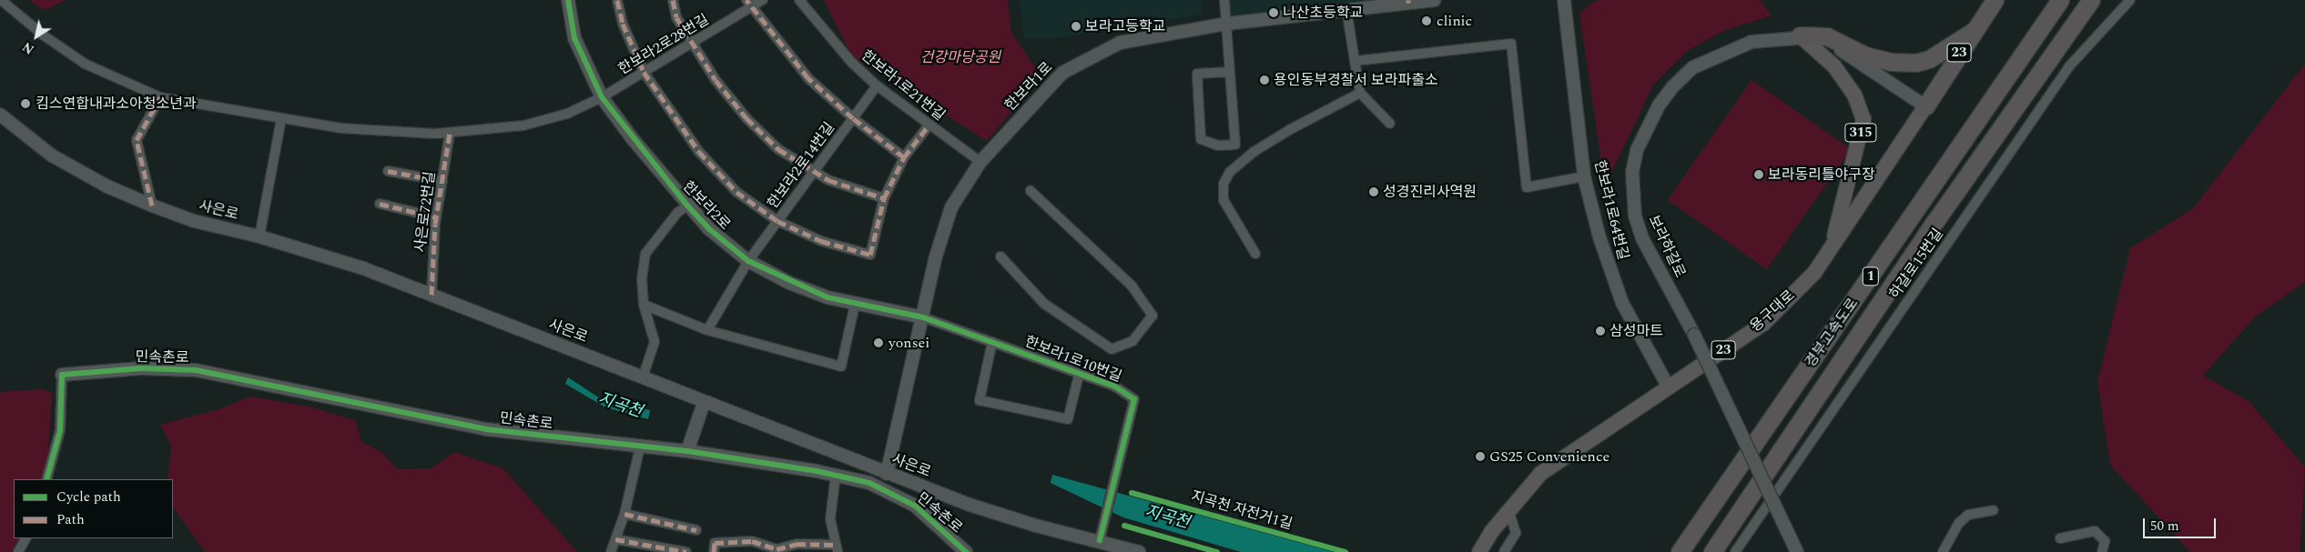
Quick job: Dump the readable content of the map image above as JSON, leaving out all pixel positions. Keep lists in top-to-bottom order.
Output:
{
  "streets": {
    "highway": [
      "23",
      "1",
      "용구대로",
      "경부고속도로"
    ],
    "main road": ["315"],
    "street": [
      "한보라2로28번길",
      "한보라1로21번길",
      "한보라1로",
      "한보라2로14번길",
      "한보라2로",
      "사은로",
      "한보라1로64번길",
      "사은로72번길",
      "보라하갈로",
      "하갈로15번길",
      "민속촌로",
      "한보라1로10번길"
    ],
    "cycle path": ["지곡천 자전거1길"]
  },
  "crossings": [
    ["한보라2로28번길", "한보라2로"],
    ["한보라2로28번길", "사은로72번길"],
    ["한보라1로21번길", "한보라1로"],
    ["한보라1로21번길", "한보라2로14번길"],
    ["한보라1로", "한보라2로"],
    ["한보라1로", "사은로"],
    ["한보라1로", "한보라1로10번길"],
    ["315", "보라하갈로"],
    ["315", "용구대로"],
    ["한보라2로14번길", "한보라2로"],
    ["한보라2로", "한보라1로10번길"],
    ["사은로", "사은로72번길"],
    ["사은로", "한보라1로10번길"],
    ["한보라1로64번길", "용구대로"],
    ["보라하갈로", "용구대로"]
  ],
  "water": ["지곡천"],
  "parks": ["건강마당공원"],
  "places": [
    "나산초등학교",
    "clinic",
    "보라고등학교",
    "용인동부경찰서 보라파출소",
    "킴스연합내과소아청소년과",
    "보라동리틀야구장",
    "성경진리사역원",
    "삼성마트",
    "yonsei",
    "GS25 Convenience"
  ],
  "legend": ["Cycle path", "Path"],
  "scale_bar": "50 m",
  "north": "bottom left"
}
